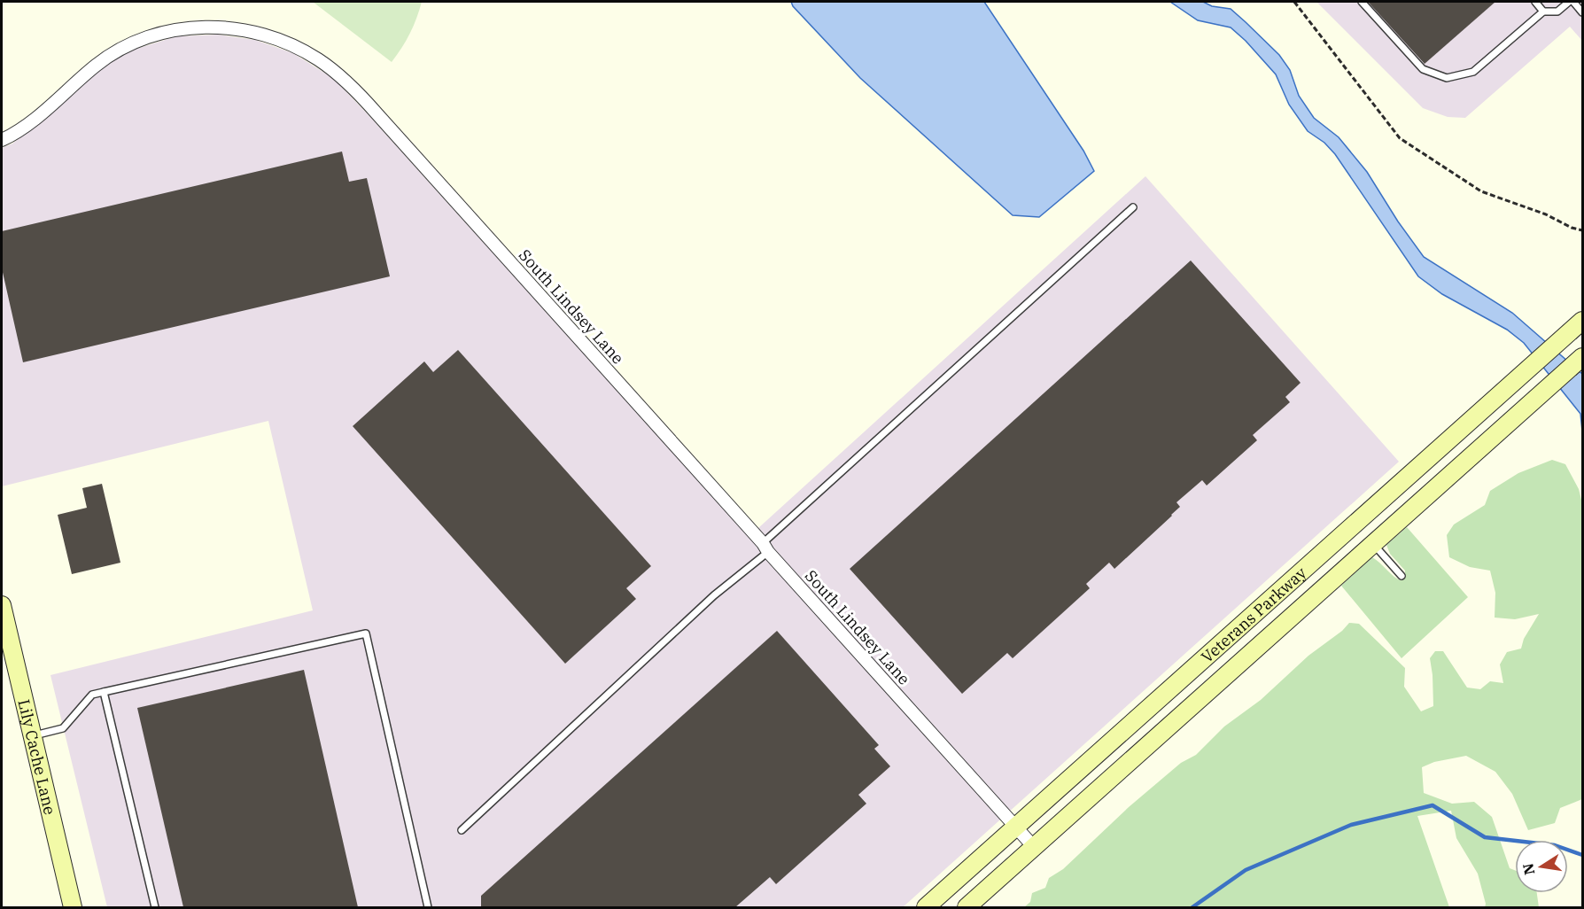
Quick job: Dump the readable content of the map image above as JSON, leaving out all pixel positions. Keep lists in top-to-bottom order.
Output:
{
  "streets": {
    "main road": ["Veterans Parkway", "Lily Cache Lane"],
    "street": ["South Lindsey Lane"]
  },
  "crossings": [
    ["South Lindsey Lane", "Veterans Parkway"]
  ],
  "north": "left"
}
